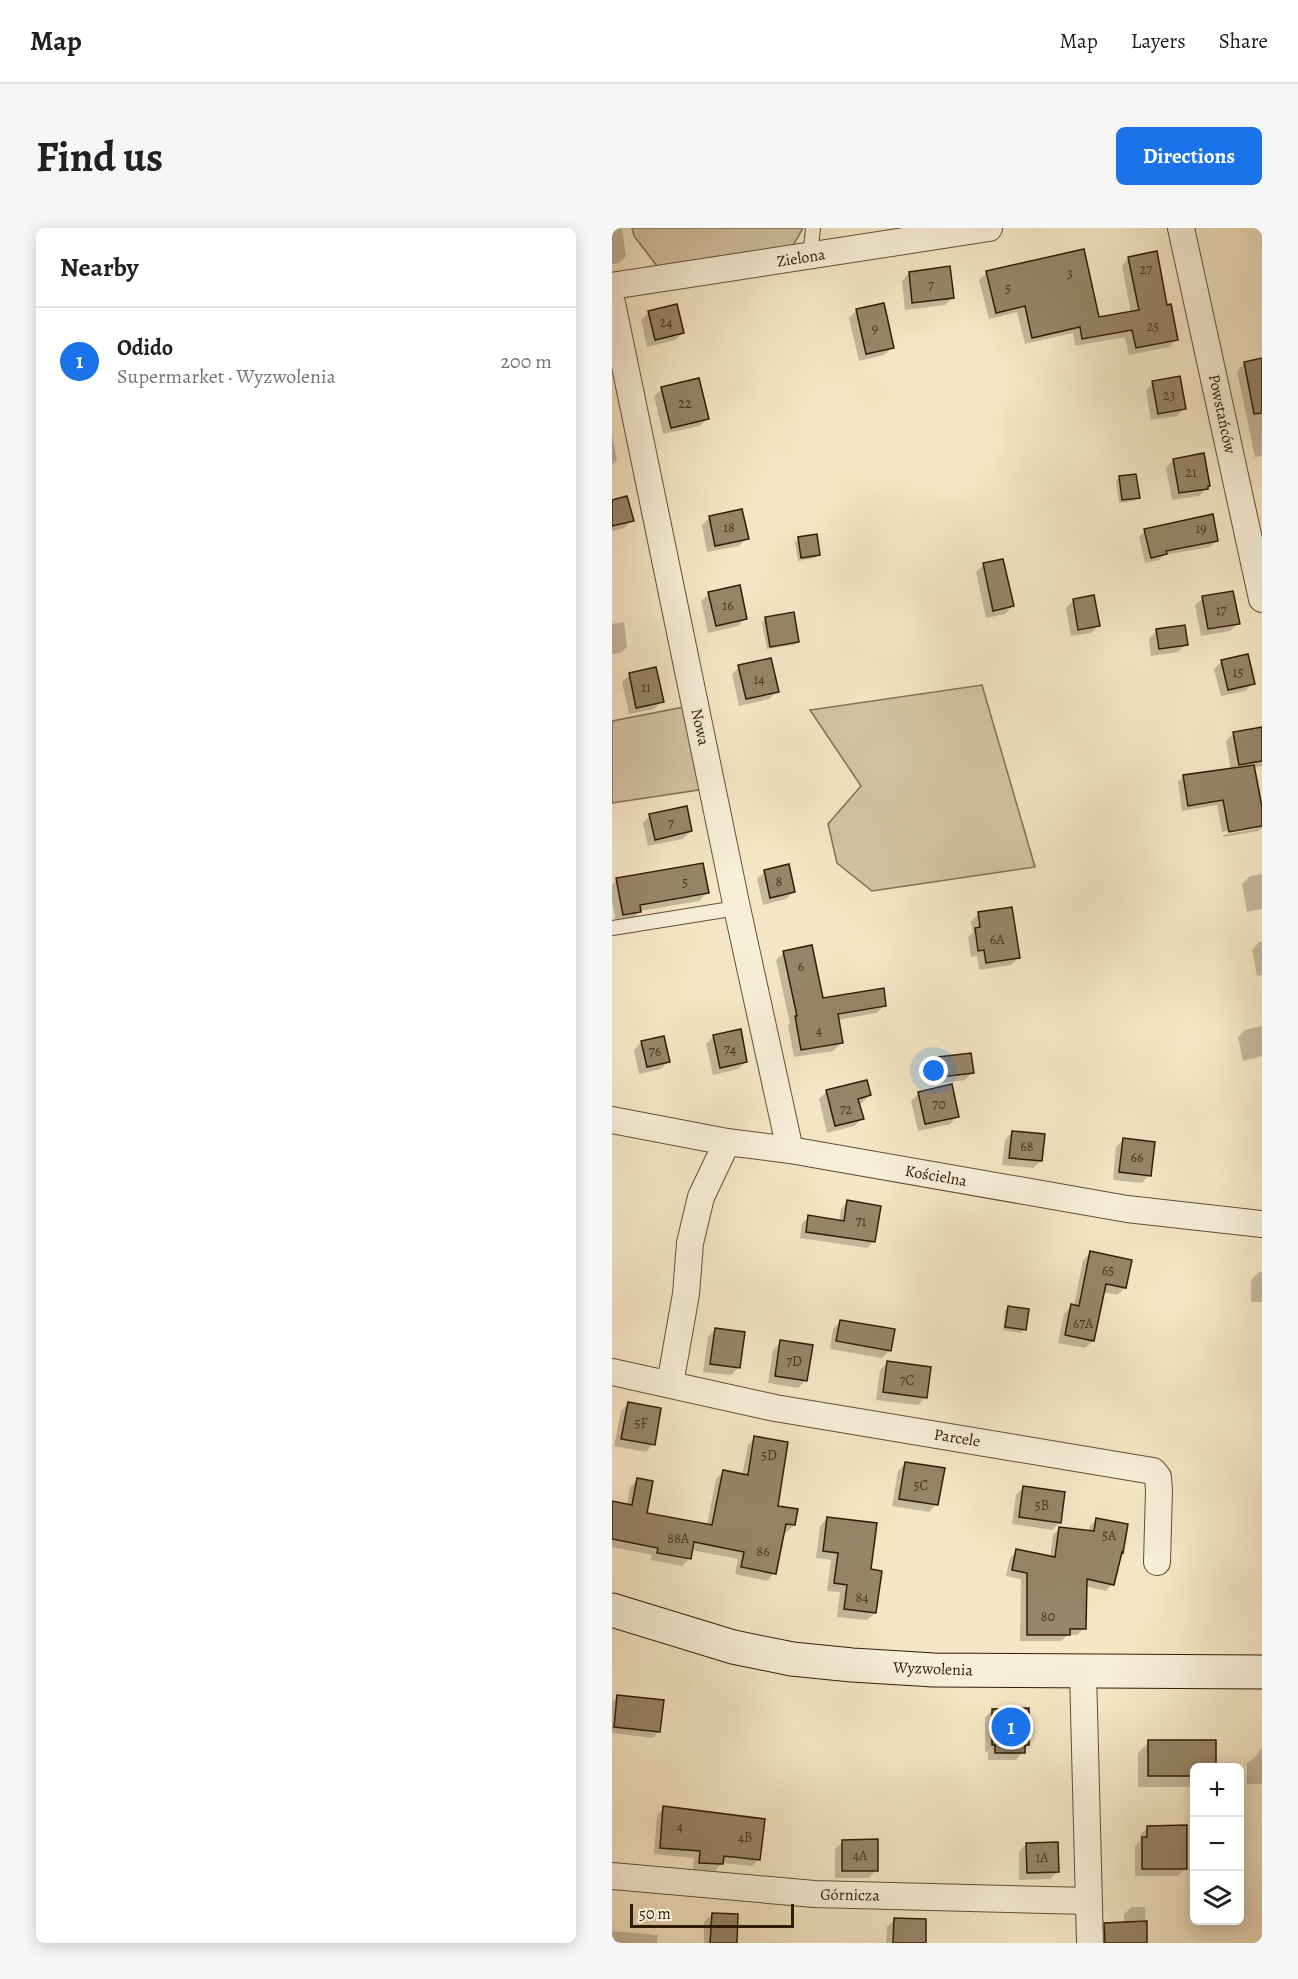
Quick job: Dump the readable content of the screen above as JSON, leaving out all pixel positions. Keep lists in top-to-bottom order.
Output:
{
  "streets": {
    "main road": ["Wyzwolenia"],
    "street": [
      "Zielona",
      "Powstańców",
      "Nowa",
      "Kościelna",
      "Parcele",
      "Górnicza"
    ]
  },
  "crossings": [
    ["Nowa", "Kościelna"]
  ],
  "house_numbers": [
    "27",
    "3",
    "7",
    "5",
    "24",
    "25",
    "9",
    "23",
    "22",
    "21",
    "18",
    "19",
    "16",
    "17",
    "15",
    "14",
    "11",
    "7",
    "8",
    "5",
    "6A",
    "6",
    "4",
    "74",
    "76",
    "70",
    "72",
    "68",
    "66",
    "71",
    "65",
    "67A",
    "7D",
    "7C",
    "5F",
    "5D",
    "5C",
    "5B",
    "5A",
    "88A",
    "86",
    "84",
    "80",
    "4",
    "4B",
    "4A",
    "1A"
  ],
  "scale_bar": "50 m",
  "page": {
    "header": "Map",
    "nav": ["Map", "Layers", "Share"],
    "buttons": "Directions",
    "title": "Find us",
    "heading": "Nearby",
    "list": [
      {
        "mark": "1",
        "name": "Odido",
        "note": "Supermarket · Wyzwolenia",
        "value": "200 m"
      }
    ],
    "pins": "1",
    "map_buttons": ["+", "−"],
    "scale": "50 m"
  }
}
